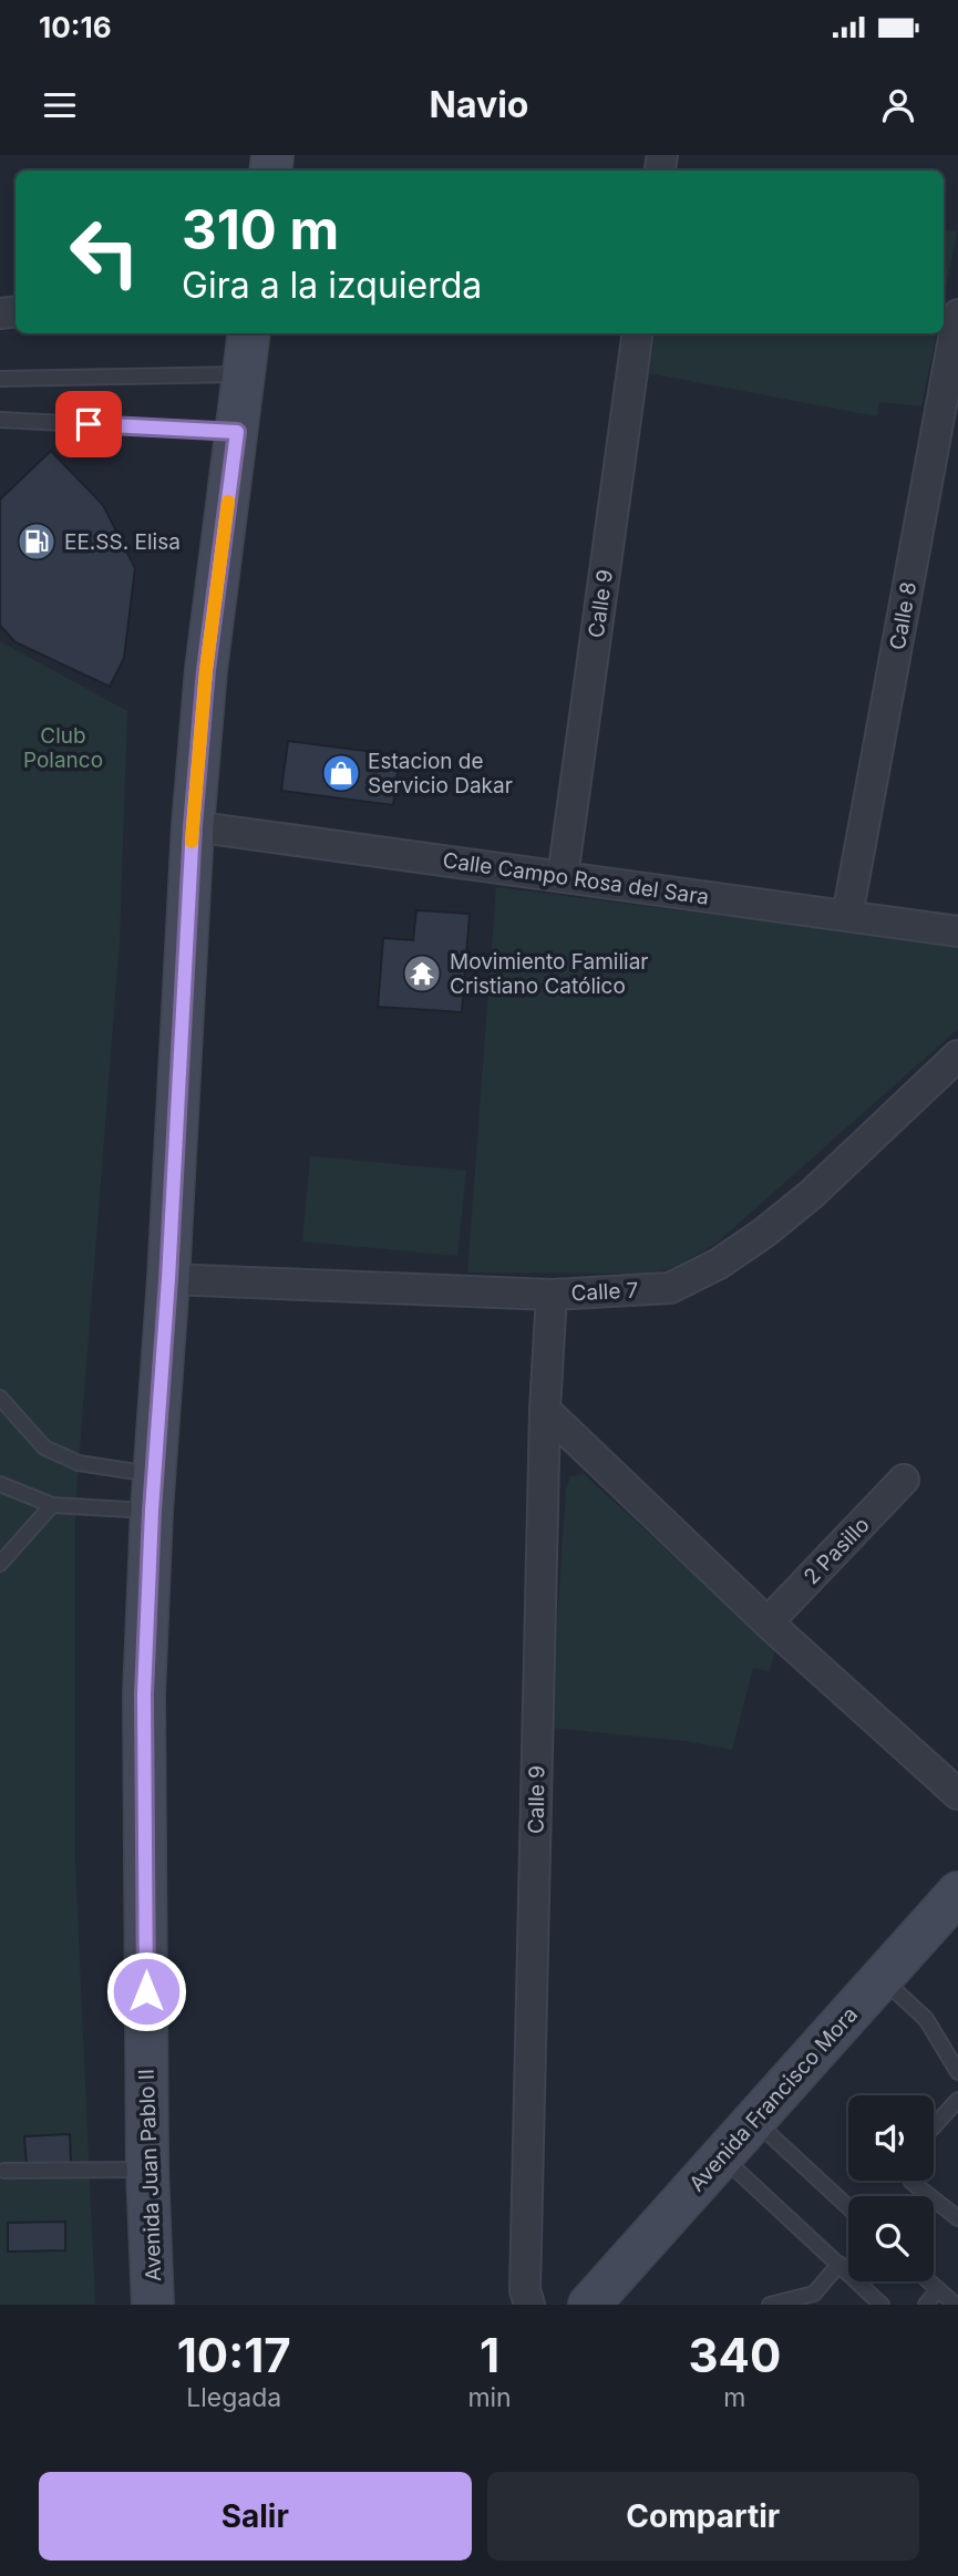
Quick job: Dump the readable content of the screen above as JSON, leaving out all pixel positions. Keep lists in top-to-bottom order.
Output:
{
  "streets": {
    "street": [
      "Calle 9",
      "Calle 8",
      "Calle Campo Rosa del Sara",
      "Calle 7",
      "2 Pasillo",
      "Avenida Francisco Mora",
      "Avenida Juan Pablo II"
    ]
  },
  "crossings": [
    ["Calle 9", "Calle Campo Rosa del Sara"],
    ["Calle 9", "Calle 7"],
    ["Calle 8", "Calle Campo Rosa del Sara"],
    ["Calle Campo Rosa del Sara", "Avenida Juan Pablo II"],
    ["Calle 7", "Avenida Juan Pablo II"]
  ],
  "parks": ["Club Polanco"],
  "places": {
    "fuel station": ["EE.SS. Elisa"],
    "shop": ["Estacion de Servicio Dakar"],
    "temple": ["Movimiento Familiar Cristiano Católico"]
  },
  "page": {
    "status": "10:16",
    "header": "Navio",
    "turn": ["310 m", "Gira a la izquierda"],
    "eta": [
      "10:17",
      "Llegada",
      "1",
      "min",
      "340",
      "m"
    ],
    "buttons": ["Salir", "Compartir"]
  }
}
